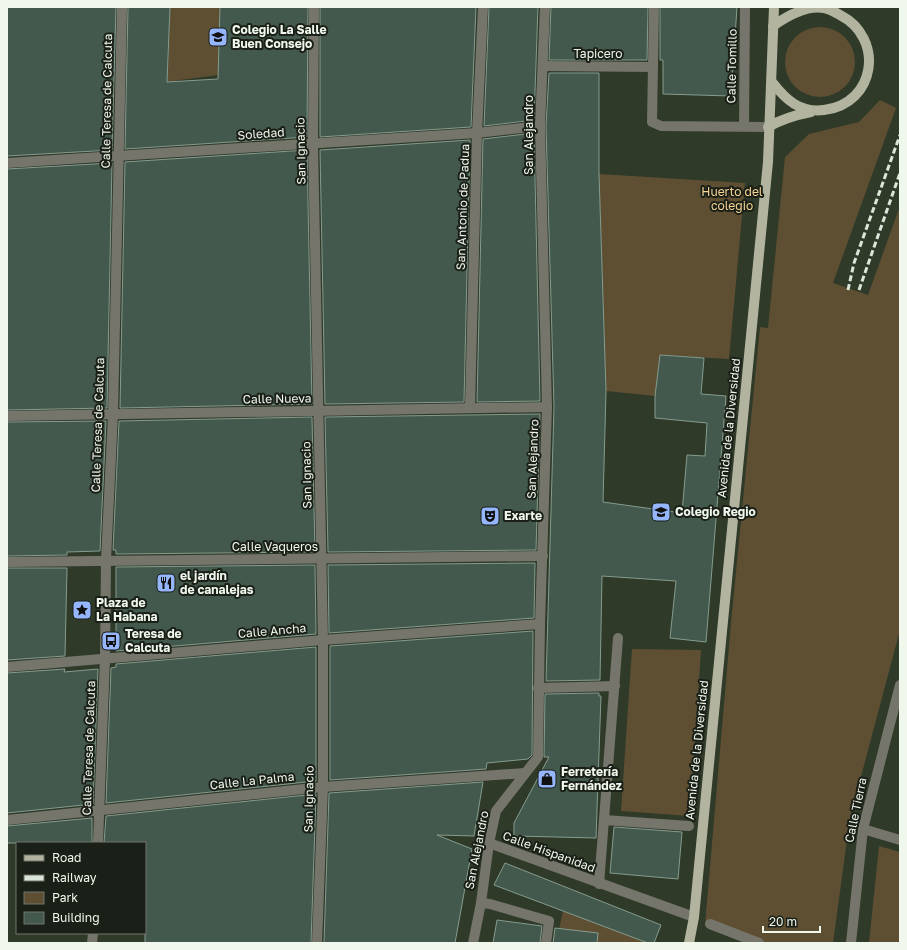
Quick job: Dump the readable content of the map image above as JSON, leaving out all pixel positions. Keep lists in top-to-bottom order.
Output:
{
  "streets": {
    "main road": ["Avenida de la Diversidad"],
    "street": [
      "Tapicero",
      "Calle Tomillo",
      "Calle Teresa de Calcuta",
      "Soledad",
      "San Alejandro",
      "San Ignacio",
      "San Antonio de Padua",
      "Calle Nueva",
      "Calle Vaqueros",
      "Calle Ancha",
      "Calle La Palma",
      "Calle Tierra",
      "Calle Hispanidad"
    ]
  },
  "crossings": [
    ["Tapicero", "San Alejandro"],
    ["Calle Teresa de Calcuta", "Soledad"],
    ["Calle Teresa de Calcuta", "Calle Nueva"],
    ["Calle Teresa de Calcuta", "Calle Vaqueros"],
    ["Calle Teresa de Calcuta", "Calle Ancha"],
    ["Calle Teresa de Calcuta", "Calle La Palma"],
    ["Soledad", "San Alejandro"],
    ["Soledad", "San Ignacio"],
    ["Soledad", "San Antonio de Padua"],
    ["San Alejandro", "Calle Nueva"],
    ["San Alejandro", "Calle Vaqueros"],
    ["San Alejandro", "Calle Ancha"],
    ["San Alejandro", "Calle La Palma"],
    ["San Alejandro", "Calle Hispanidad"],
    ["San Ignacio", "Calle Nueva"],
    ["San Ignacio", "Calle Vaqueros"],
    ["San Ignacio", "Calle Ancha"],
    ["San Ignacio", "Calle La Palma"],
    ["San Antonio de Padua", "Calle Nueva"],
    ["Avenida de la Diversidad", "Calle Hispanidad"]
  ],
  "parks": ["Huerto del colegio"],
  "places": {
    "school or university": ["Colegio La Salle Buen Consejo", "Colegio Regio"],
    "theatre": ["Exarte"],
    "restaurant": ["el jardín de canalejas"],
    "place": ["Plaza de La Habana"],
    "bus stop": ["Teresa de Calcuta"],
    "shop": ["Ferretería Fernández"]
  },
  "legend": [
    "Road",
    "Railway",
    "Park",
    "Building"
  ],
  "scale_bar": "20 m"
}
